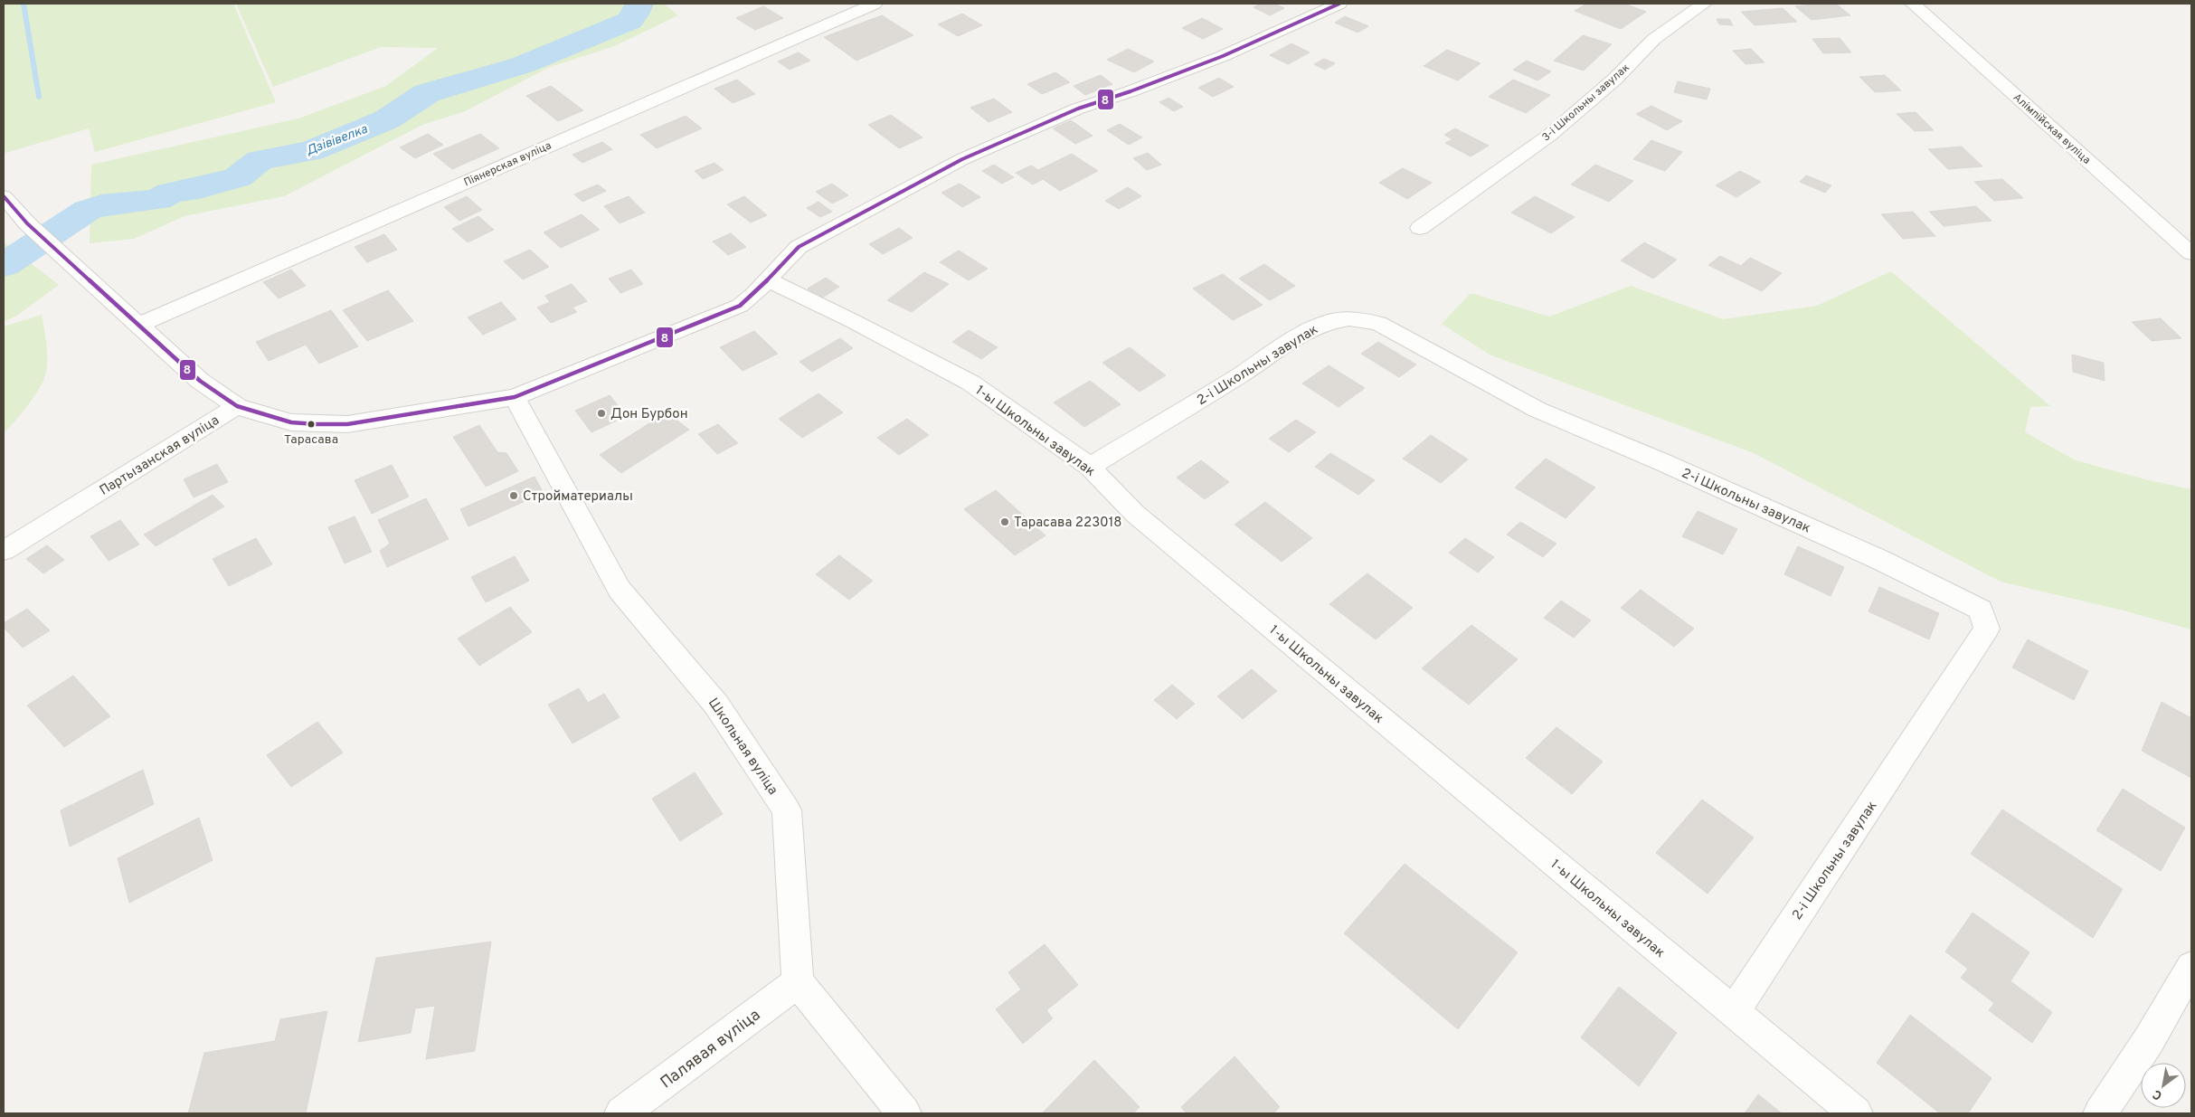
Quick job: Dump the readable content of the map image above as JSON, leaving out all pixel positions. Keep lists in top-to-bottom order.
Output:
{
  "streets": {
    "street": [
      "3-і Школьны завулак",
      "Алімпійская вуліца",
      "Піянерская вуліца",
      "2-і Школьны завулак",
      "1-ы Школьны завулак",
      "Партызанская вуліца",
      "Школьная вуліца",
      "Палявая вуліца"
    ]
  },
  "crossings": [
    ["2-і Школьны завулак", "1-ы Школьны завулак"],
    ["Школьная вуліца", "Палявая вуліца"]
  ],
  "water": ["Дзівівелка"],
  "places": [
    "Дон Бурбон",
    "Тарасава",
    "Стройматериалы",
    "Тарасава 223018"
  ],
  "lines": ["transit line 8"],
  "north": "bottom left"
}
